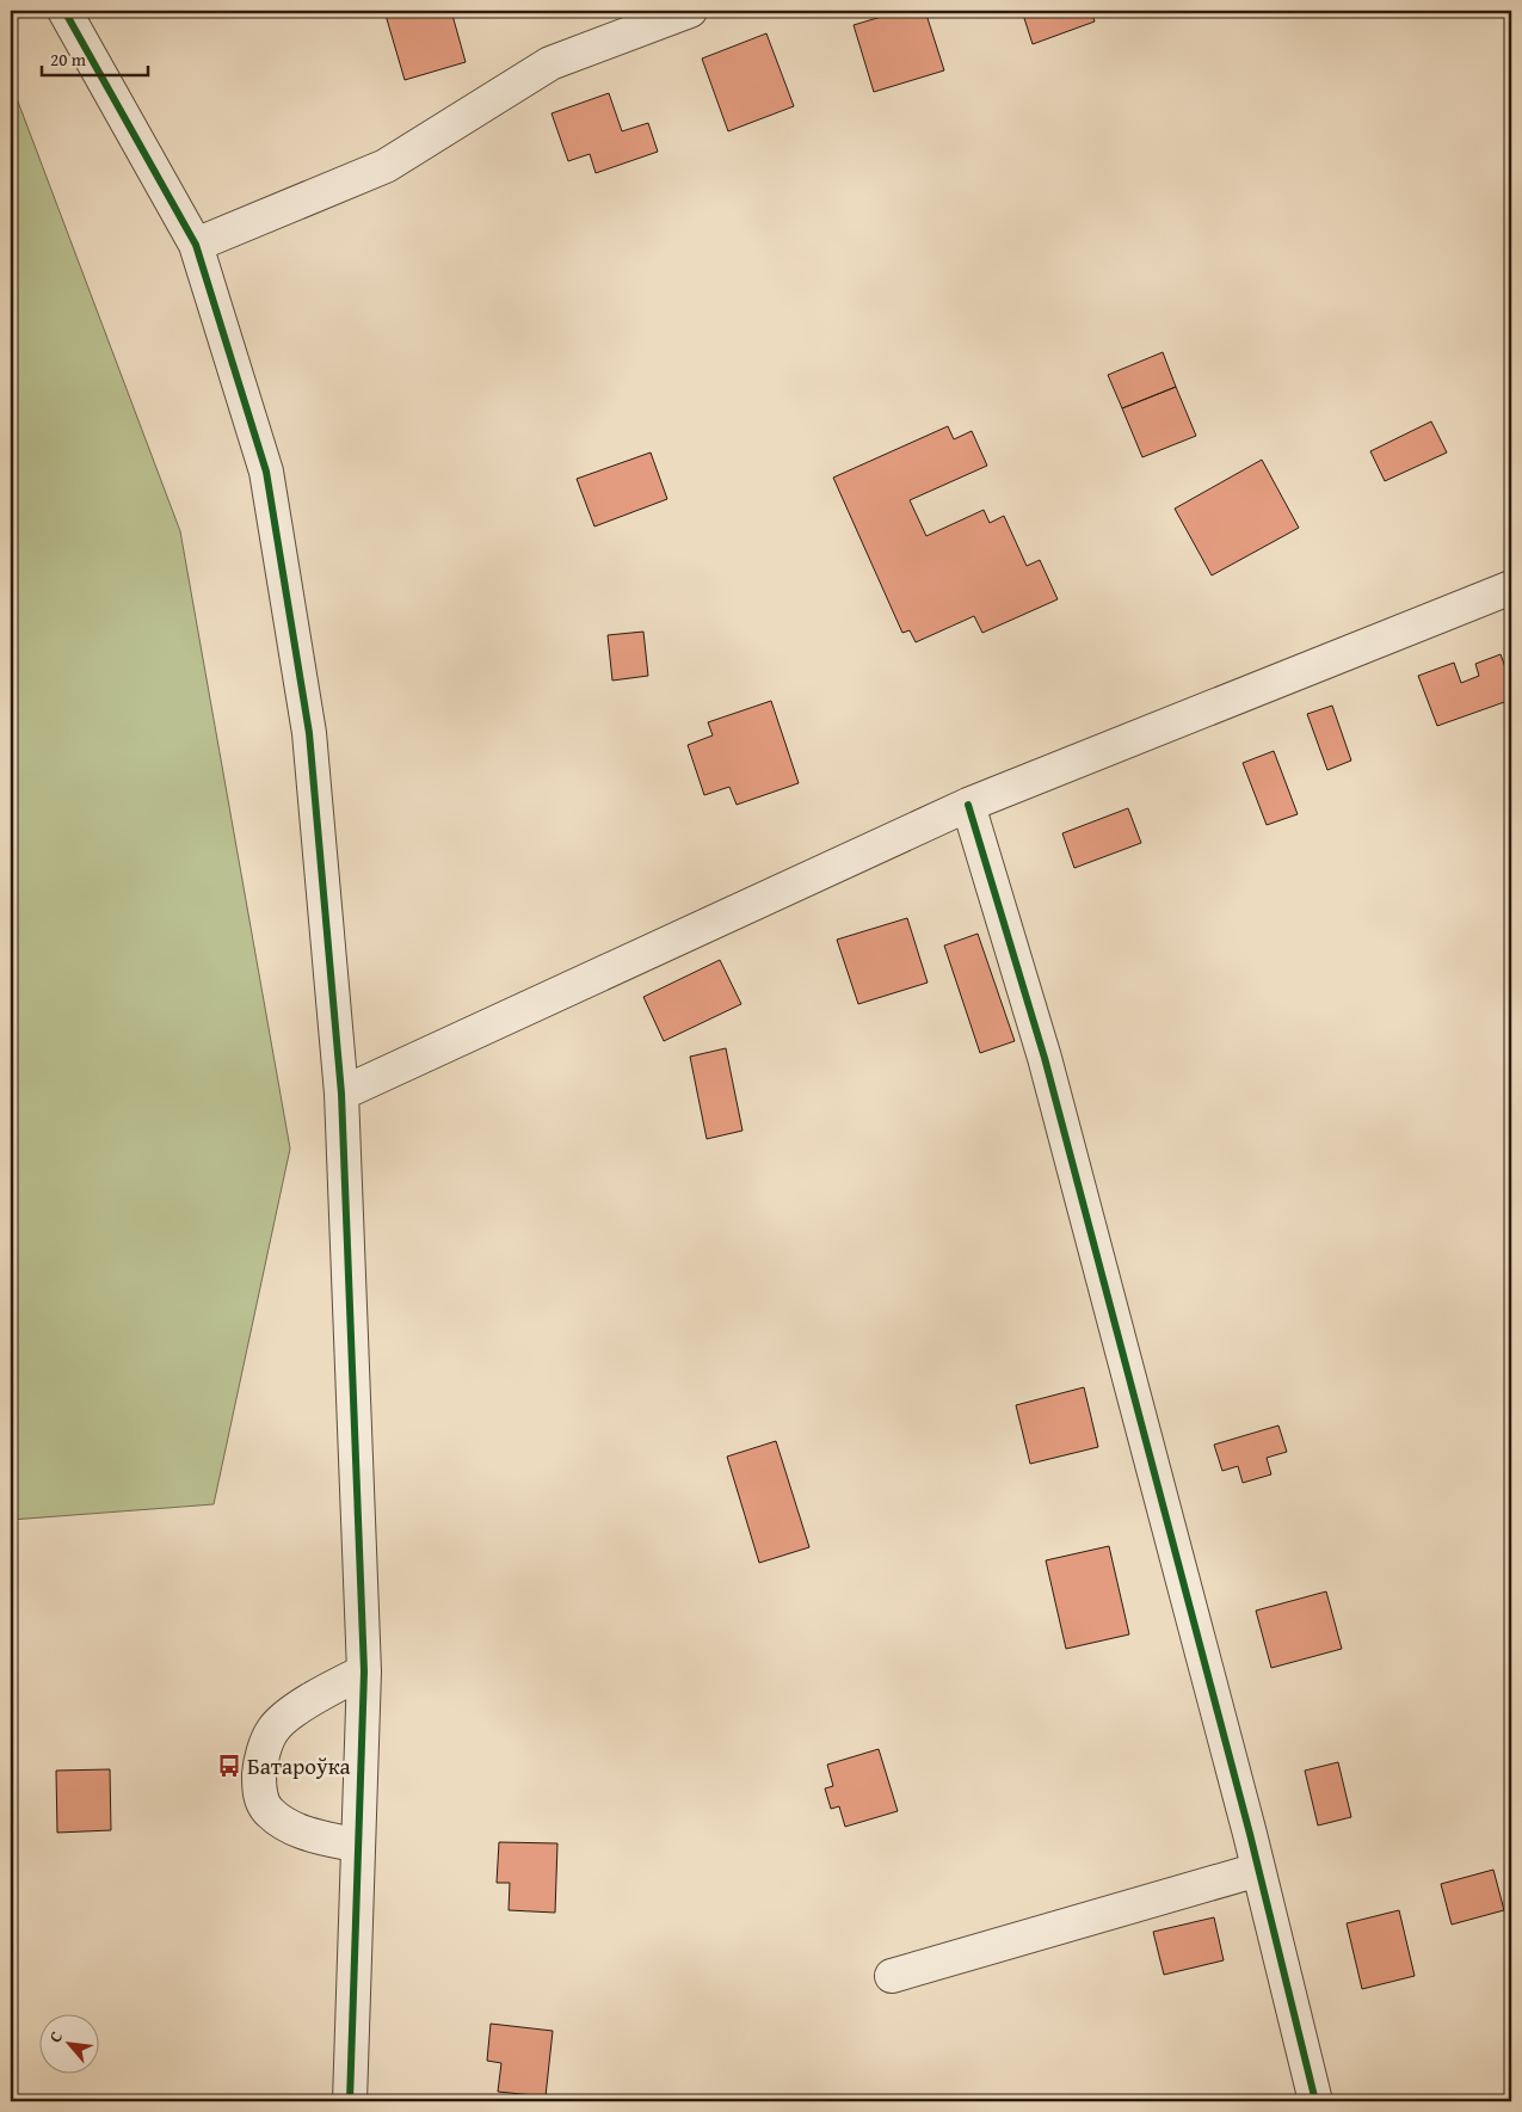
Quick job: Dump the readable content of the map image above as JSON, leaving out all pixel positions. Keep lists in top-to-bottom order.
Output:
{
  "places": {
    "bus stop": ["Батароўка"]
  },
  "scale_bar": "20 m",
  "north": "top left"
}
